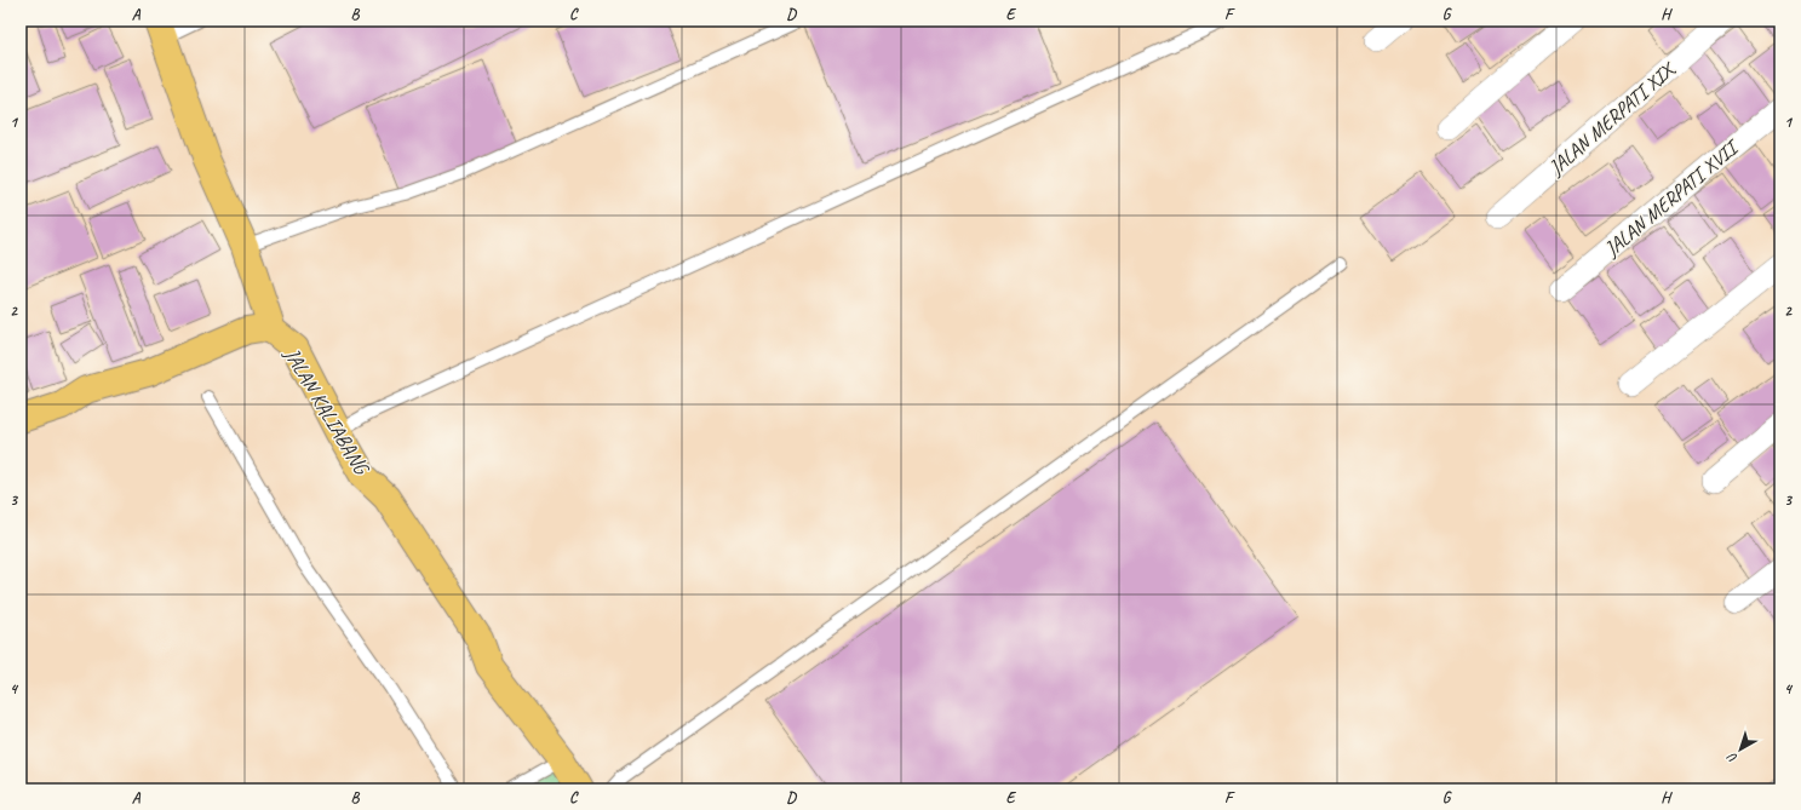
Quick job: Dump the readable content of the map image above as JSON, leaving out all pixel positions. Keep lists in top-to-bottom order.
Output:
{
  "streets": {
    "main road": ["JALAN KALIABANG"],
    "street": ["JALAN MERPATI XIX", "JALAN MERPATI XVII"]
  },
  "north": "bottom left",
  "grid": {
    "columns": [
      "A",
      "B",
      "C",
      "D",
      "E",
      "F",
      "G",
      "H"
    ],
    "rows": [
      "1",
      "2",
      "3",
      "4"
    ]
  }
}
